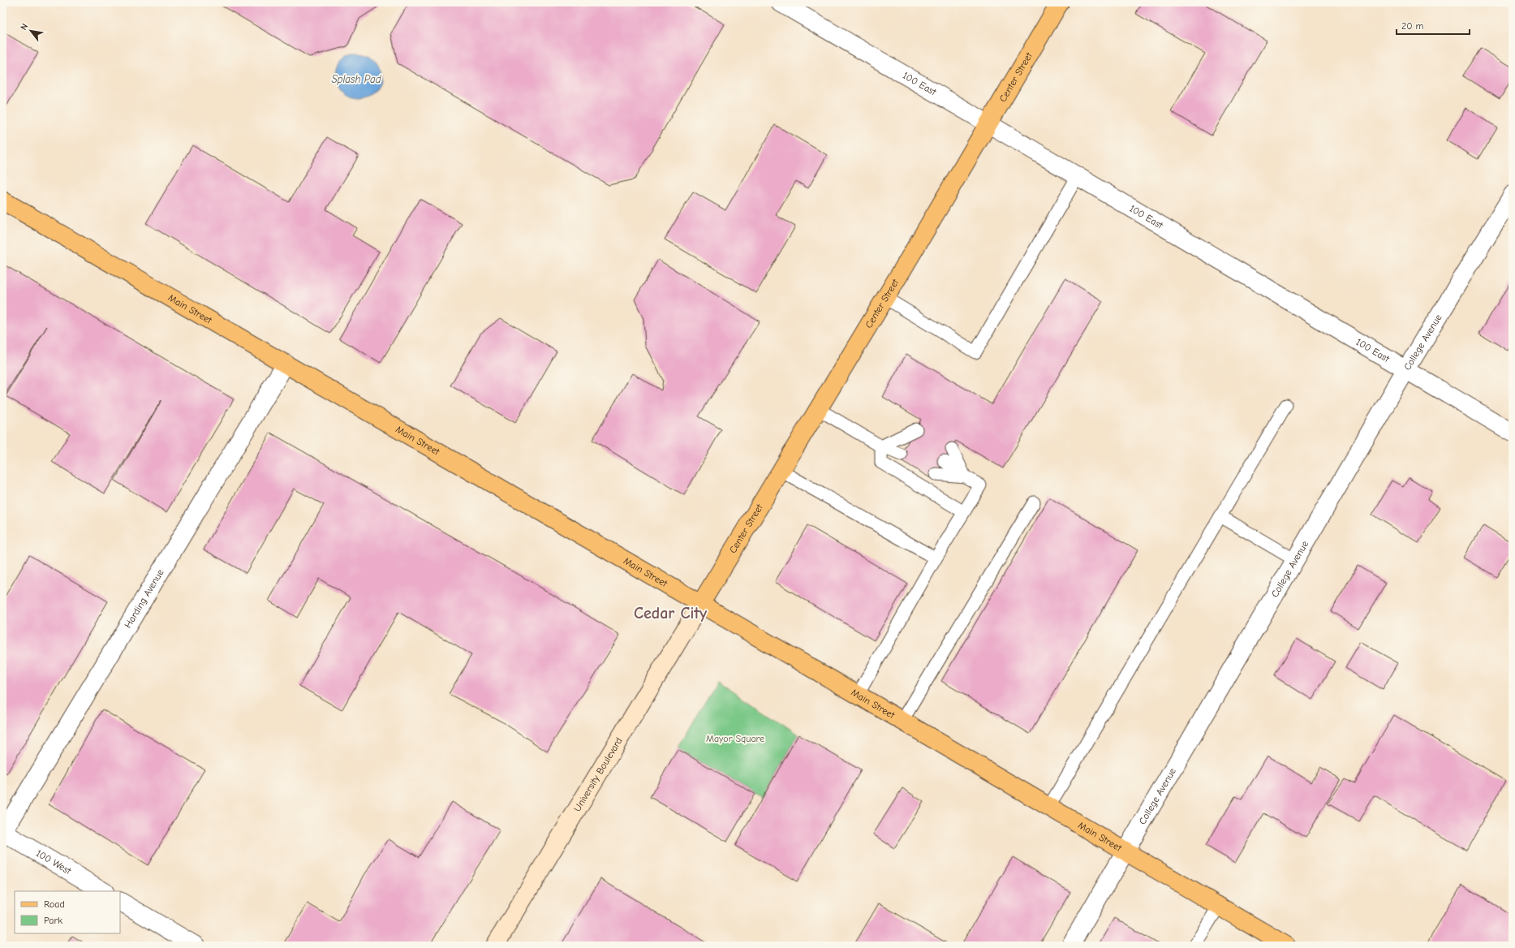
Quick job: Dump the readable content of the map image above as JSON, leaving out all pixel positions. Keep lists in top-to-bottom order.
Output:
{
  "streets": {
    "main road": ["Center Street", "Main Street", "University Boulevard"],
    "street": [
      "100 East",
      "College Avenue",
      "Harding Avenue",
      "100 West"
    ]
  },
  "crossings": [
    ["Center Street", "100 East"],
    ["Center Street", "Main Street"],
    ["Center Street", "University Boulevard"],
    ["100 East", "College Avenue"],
    ["Main Street", "College Avenue"],
    ["Main Street", "Harding Avenue"],
    ["Main Street", "University Boulevard"],
    ["Harding Avenue", "100 West"]
  ],
  "districts": ["Cedar City"],
  "water": ["Splash Pad"],
  "parks": ["Mayor Square"],
  "legend": ["Road", "Park"],
  "scale_bar": "20 m",
  "north": "top left"
}
